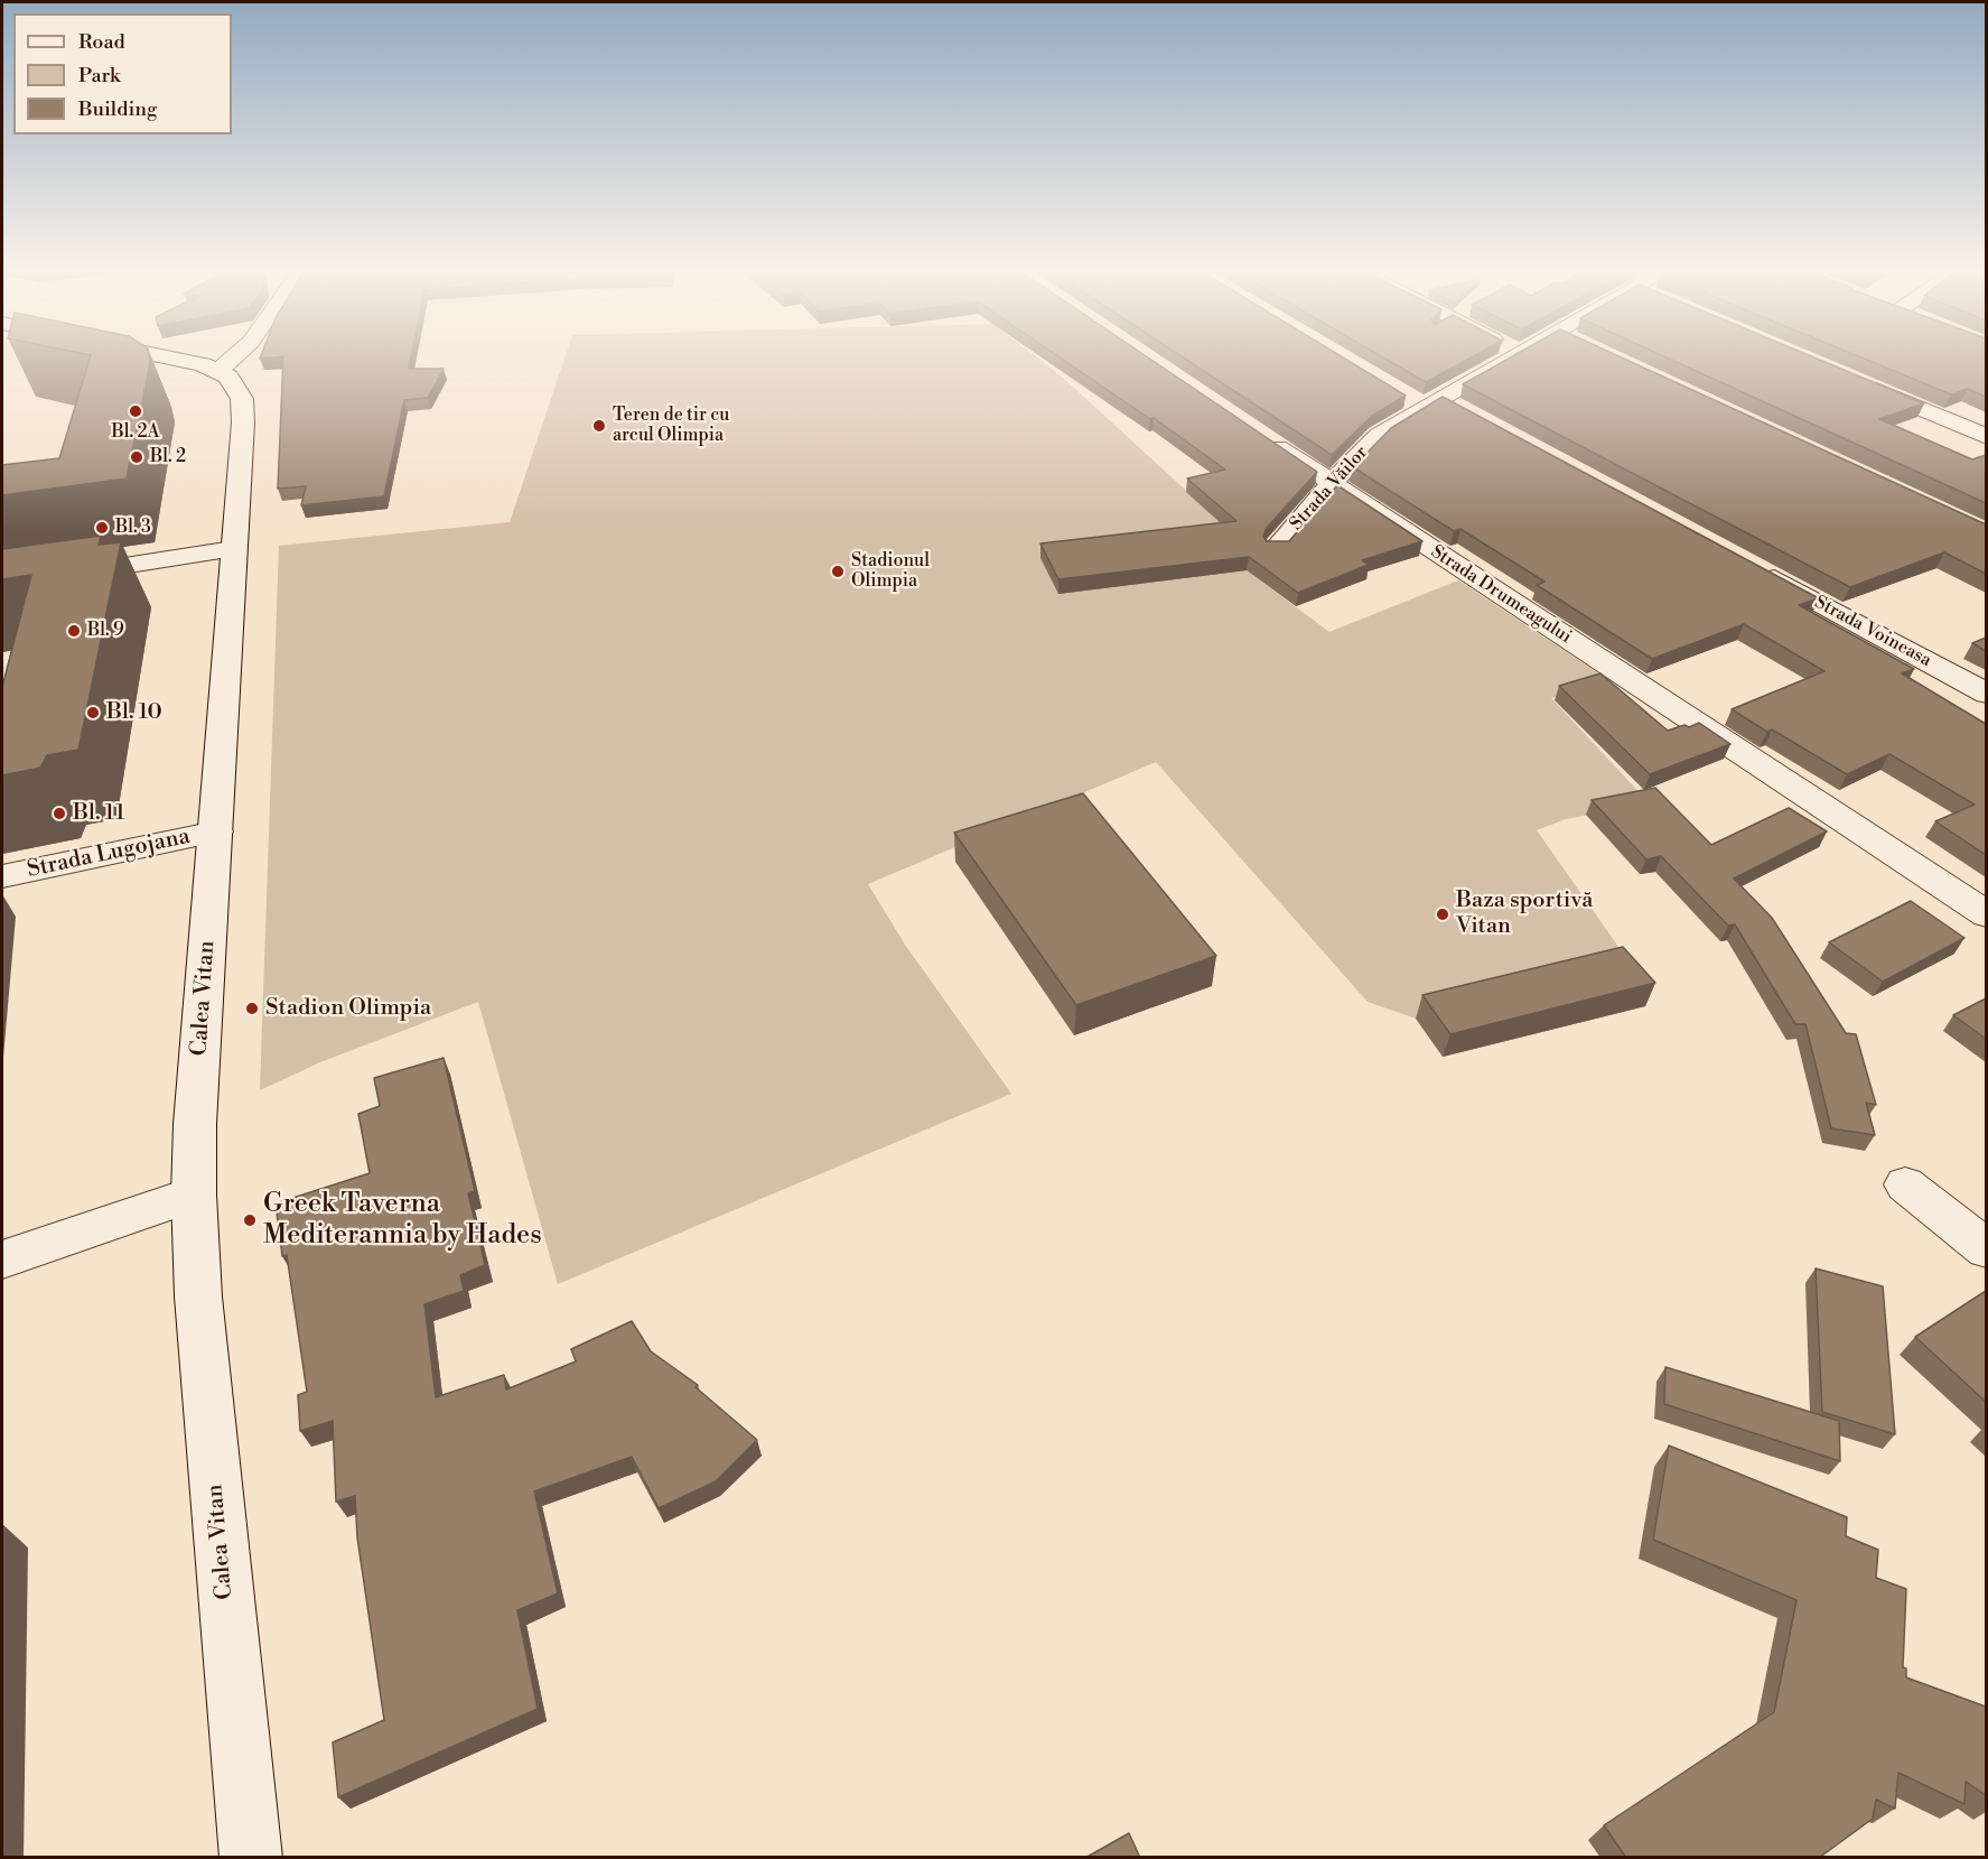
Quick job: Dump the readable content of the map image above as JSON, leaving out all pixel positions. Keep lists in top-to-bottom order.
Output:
{
  "streets": {
    "main road": ["Calea Vitan"],
    "street": [
      "Strada Văilor",
      "Strada Drumeagului",
      "Strada Voineasa",
      "Strada Lugojana"
    ]
  },
  "crossings": [
    ["Strada Văilor", "Strada Drumeagului"],
    ["Strada Lugojana", "Calea Vitan"]
  ],
  "places": [
    "Bl. 2A",
    "Teren de tir cu arcul Olimpia",
    "Bl. 2",
    "Bl. 3",
    "Stadionul Olimpia",
    "Bl. 9",
    "Bl. 10",
    "Bl. 11",
    "Baza sportivă Vitan",
    "Stadion Olimpia",
    "Greek Taverna Mediterannia by Hades"
  ],
  "legend": ["Road", "Park", "Building"]
}
